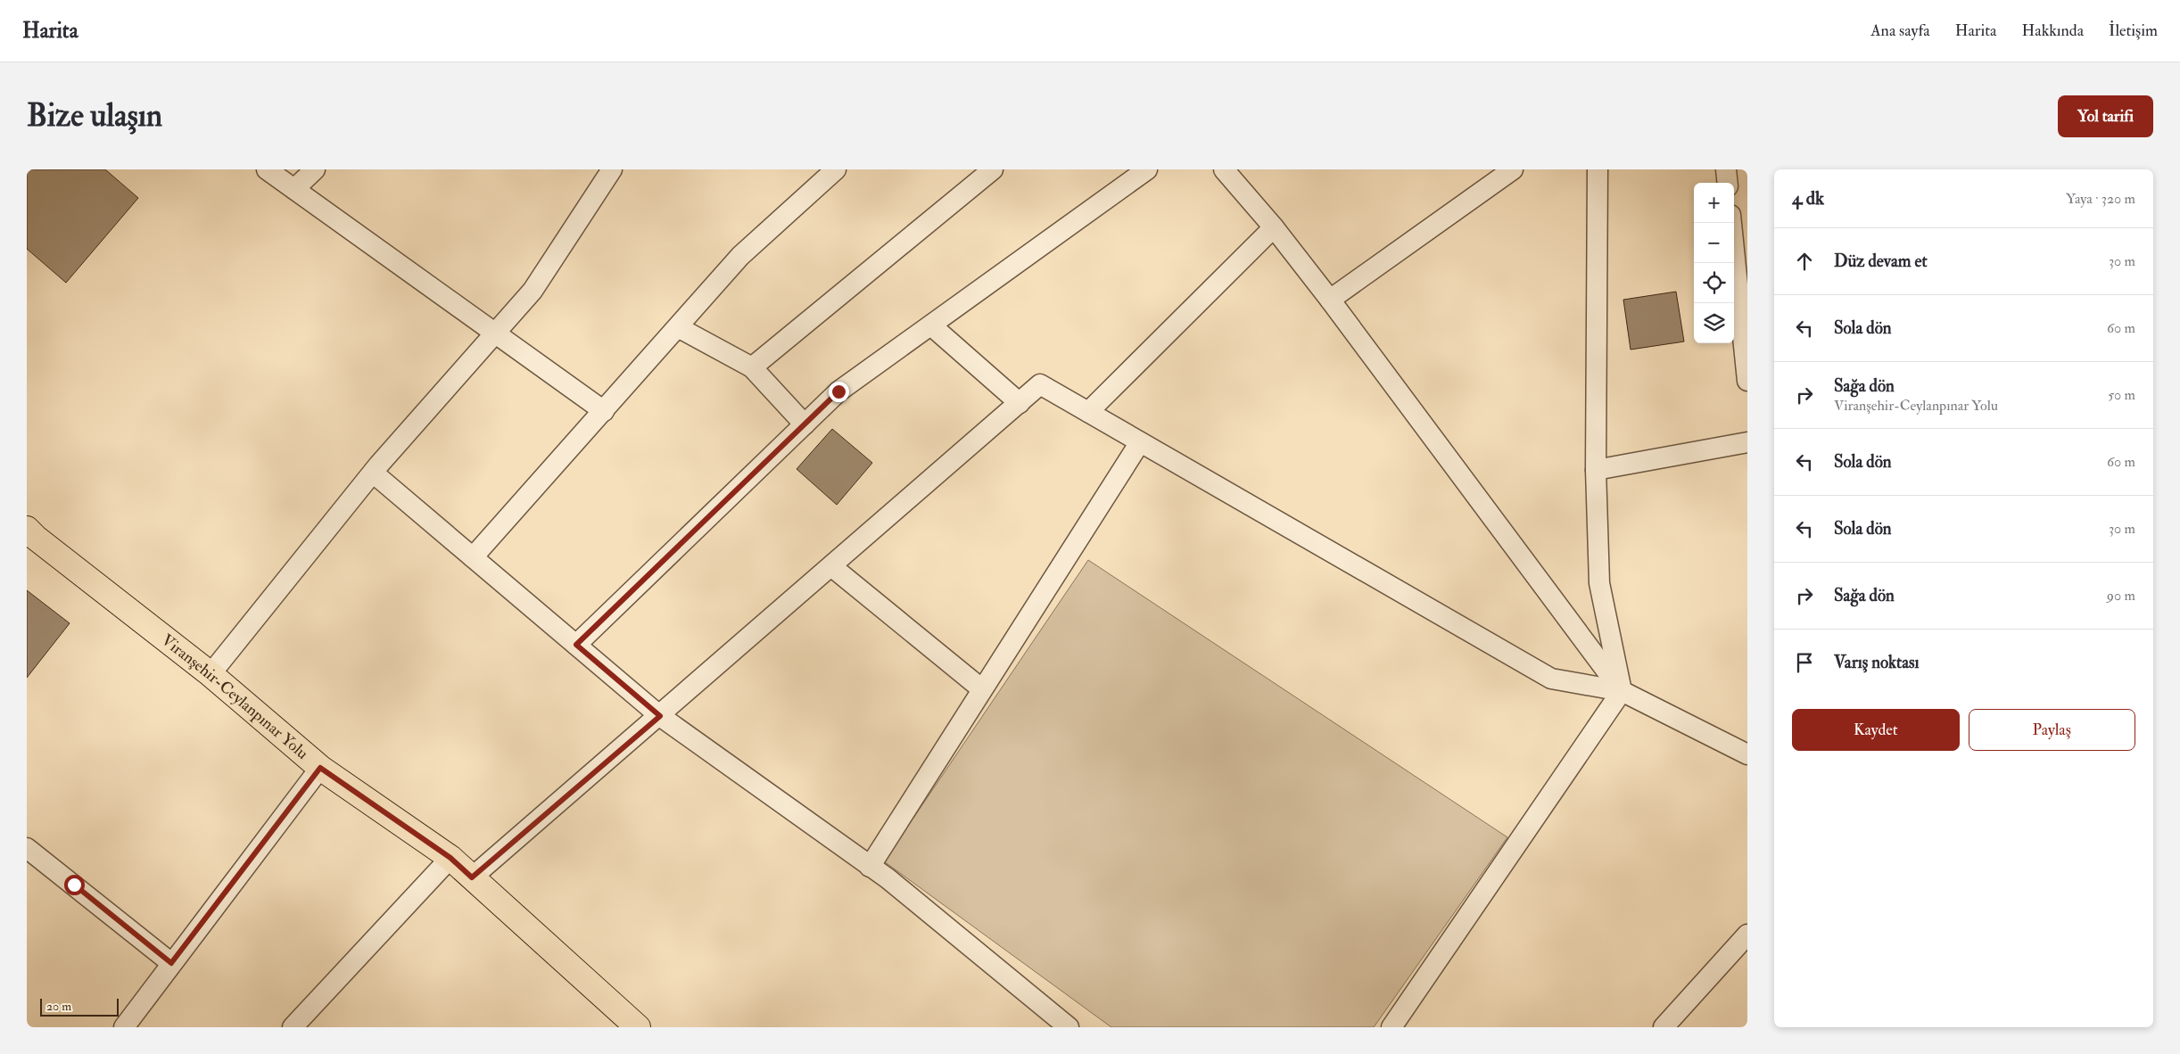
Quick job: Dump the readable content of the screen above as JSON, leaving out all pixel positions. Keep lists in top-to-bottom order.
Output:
{
  "streets": {
    "main road": ["Viranşehir-Ceylanpınar Yolu"]
  },
  "scale_bar": "20 m",
  "page": {
    "header": "Harita",
    "nav": [
      "Ana sayfa",
      "Harita",
      "Hakkında",
      "İletişim"
    ],
    "buttons": [
      "Yol tarifi",
      ["Kaydet", "Paylaş"]
    ],
    "title": "Bize ulaşın",
    "heading": ["4 dk", "Yaya · 320 m"],
    "map_buttons": ["+", "−"],
    "list": [
      ["Düz devam et", "30 m"],
      ["Sola dön", "60 m"],
      ["Sağa dön", "Viranşehir-Ceylanpınar Yolu", "50 m"],
      ["Sola dön", "60 m"],
      ["Sola dön", "30 m"],
      ["Sağa dön", "90 m"],
      "Varış noktası"
    ],
    "scale": "20 m"
  }
}
